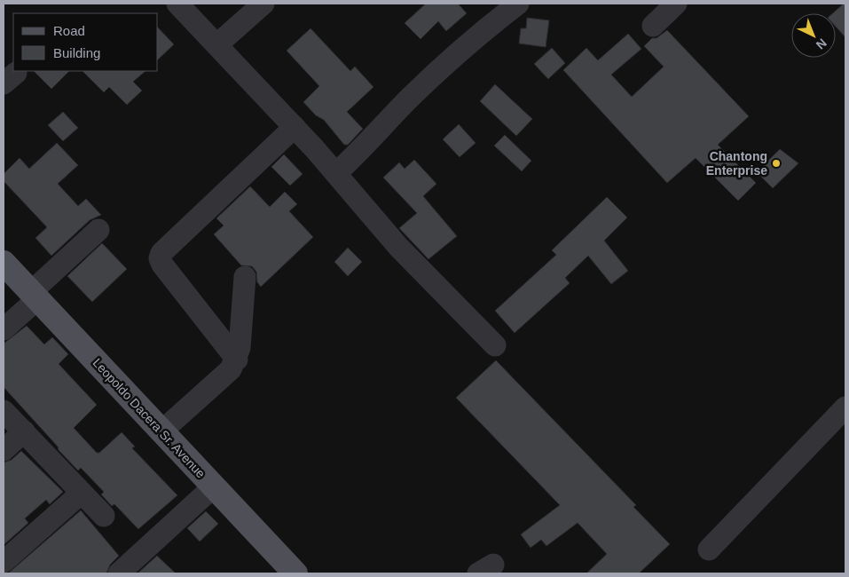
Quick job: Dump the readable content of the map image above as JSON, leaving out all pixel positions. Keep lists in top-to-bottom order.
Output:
{
  "streets": {
    "main road": ["Leopoldo Dacera Sr. Avenue"]
  },
  "places": ["Chantong Enterprise"],
  "legend": ["Road", "Building"],
  "north": "bottom right"
}
